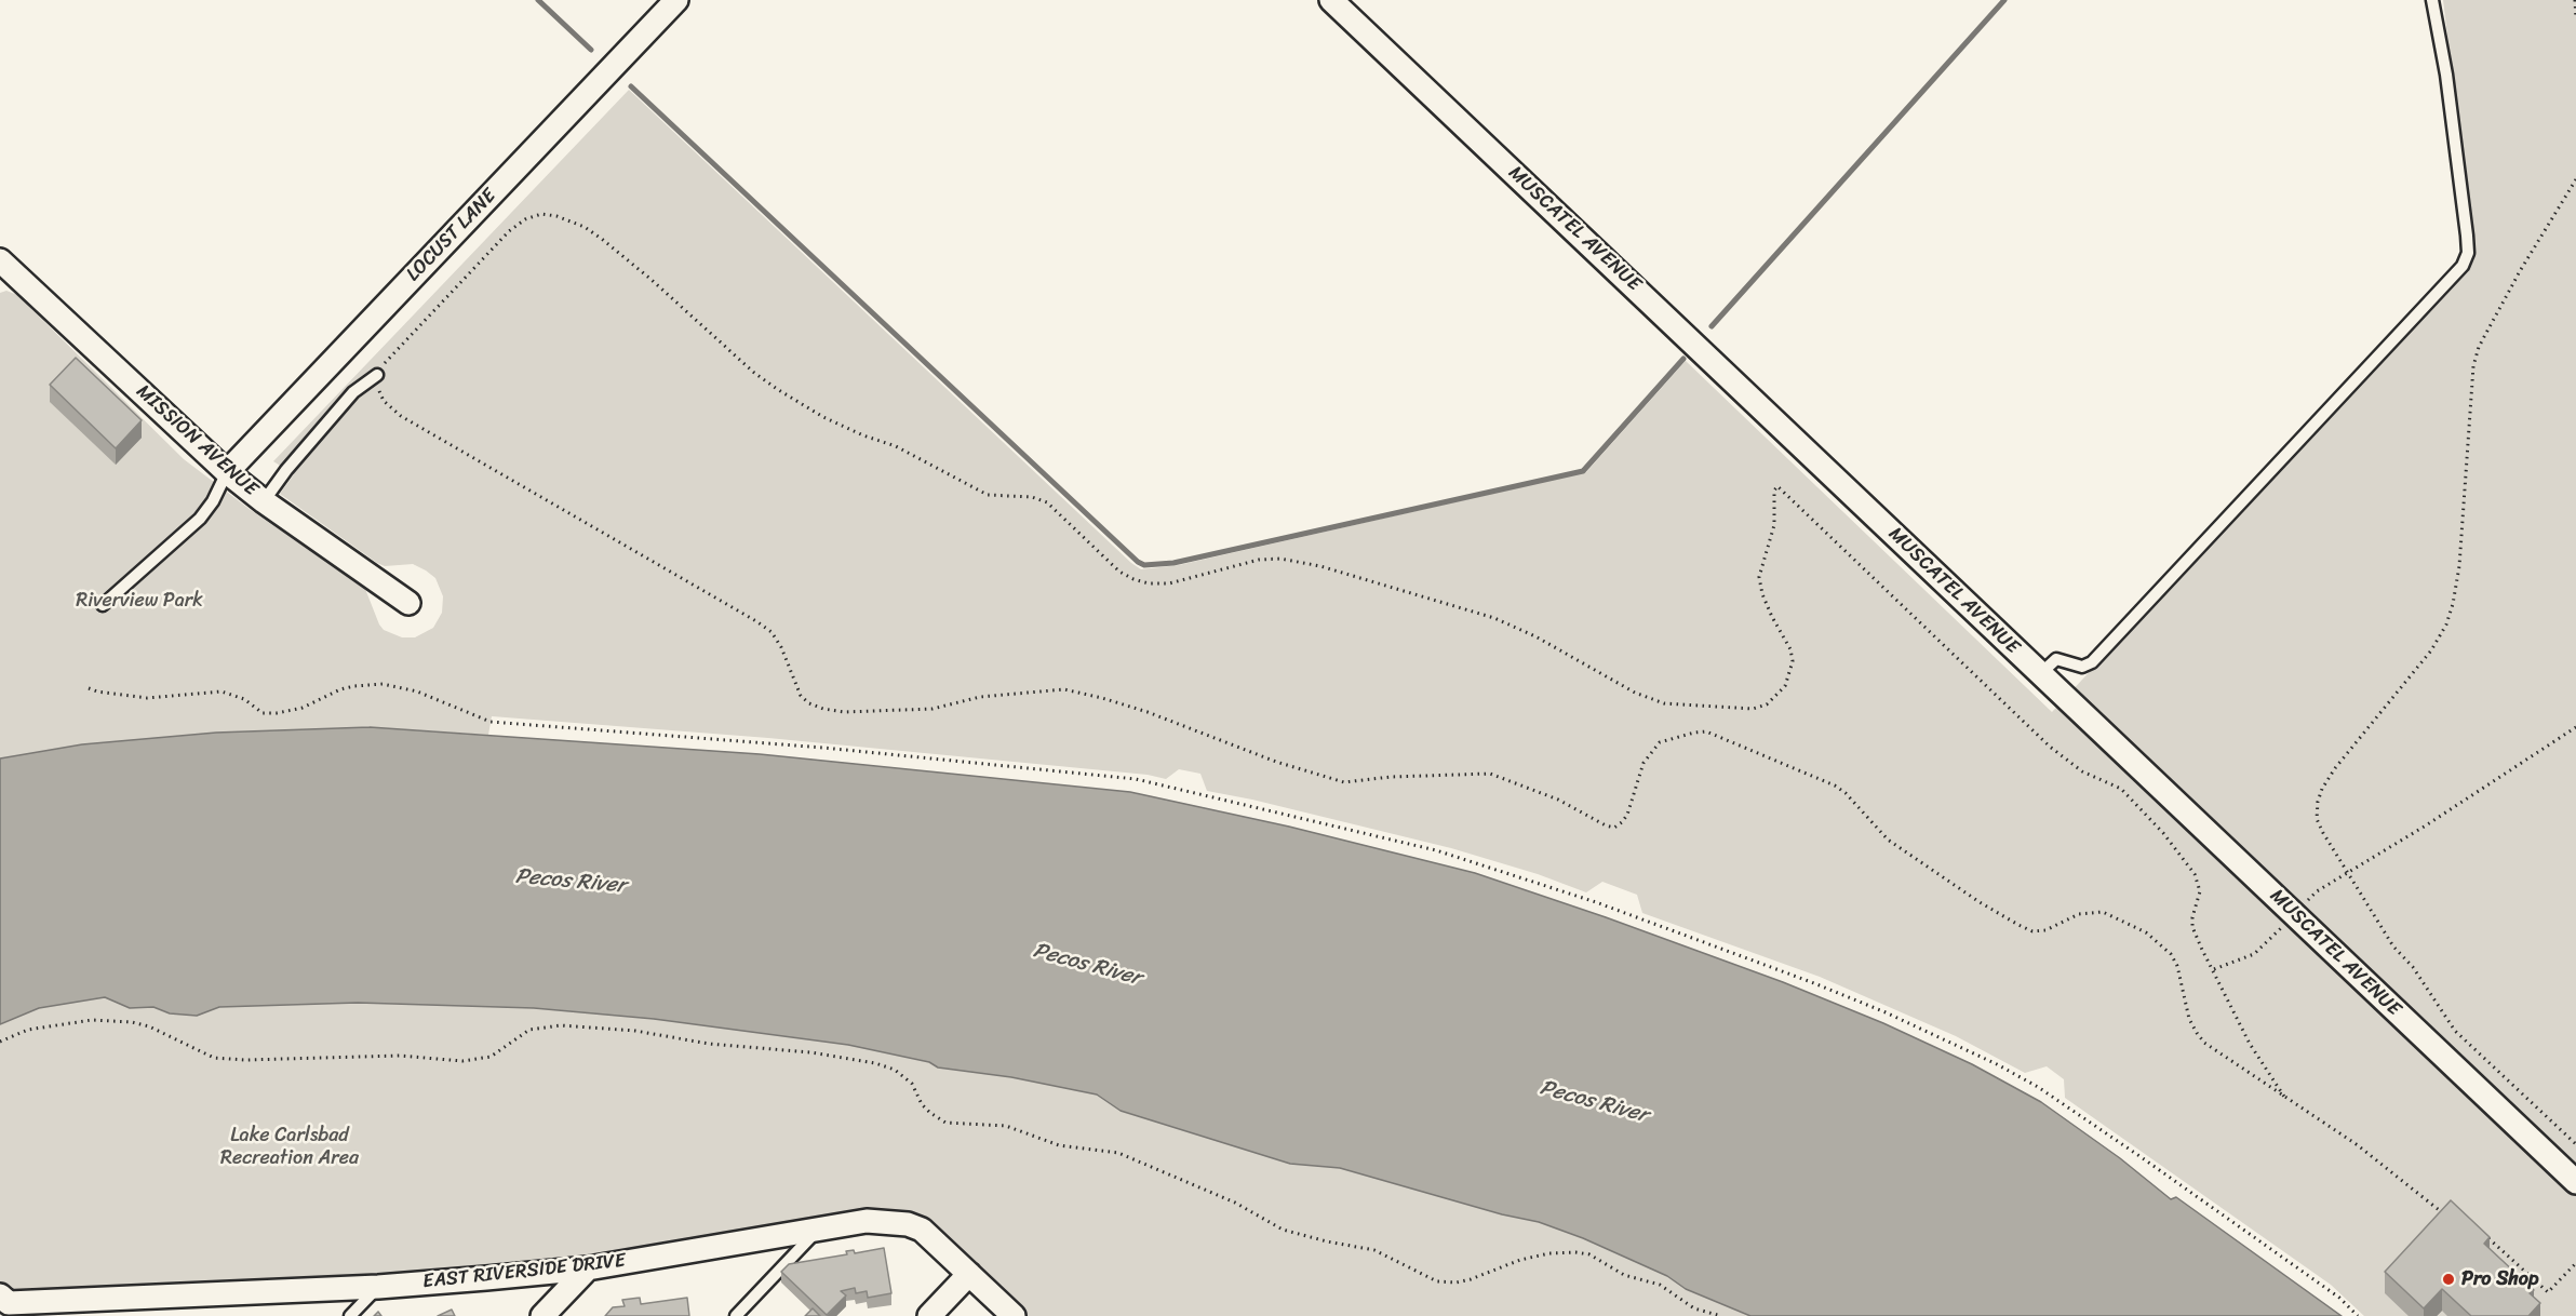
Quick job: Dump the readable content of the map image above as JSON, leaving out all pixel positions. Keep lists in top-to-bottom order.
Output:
{
  "streets": {
    "street": [
      "MUSCATEL AVENUE",
      "LOCUST LANE",
      "MISSION AVENUE",
      "EAST RIVERSIDE DRIVE"
    ]
  },
  "crossings": [
    ["LOCUST LANE", "MISSION AVENUE"]
  ],
  "water": ["Pecos River"],
  "parks": ["Riverview Park", "Lake Carlsbad Recreation Area"],
  "places": ["Pro Shop"]
}
